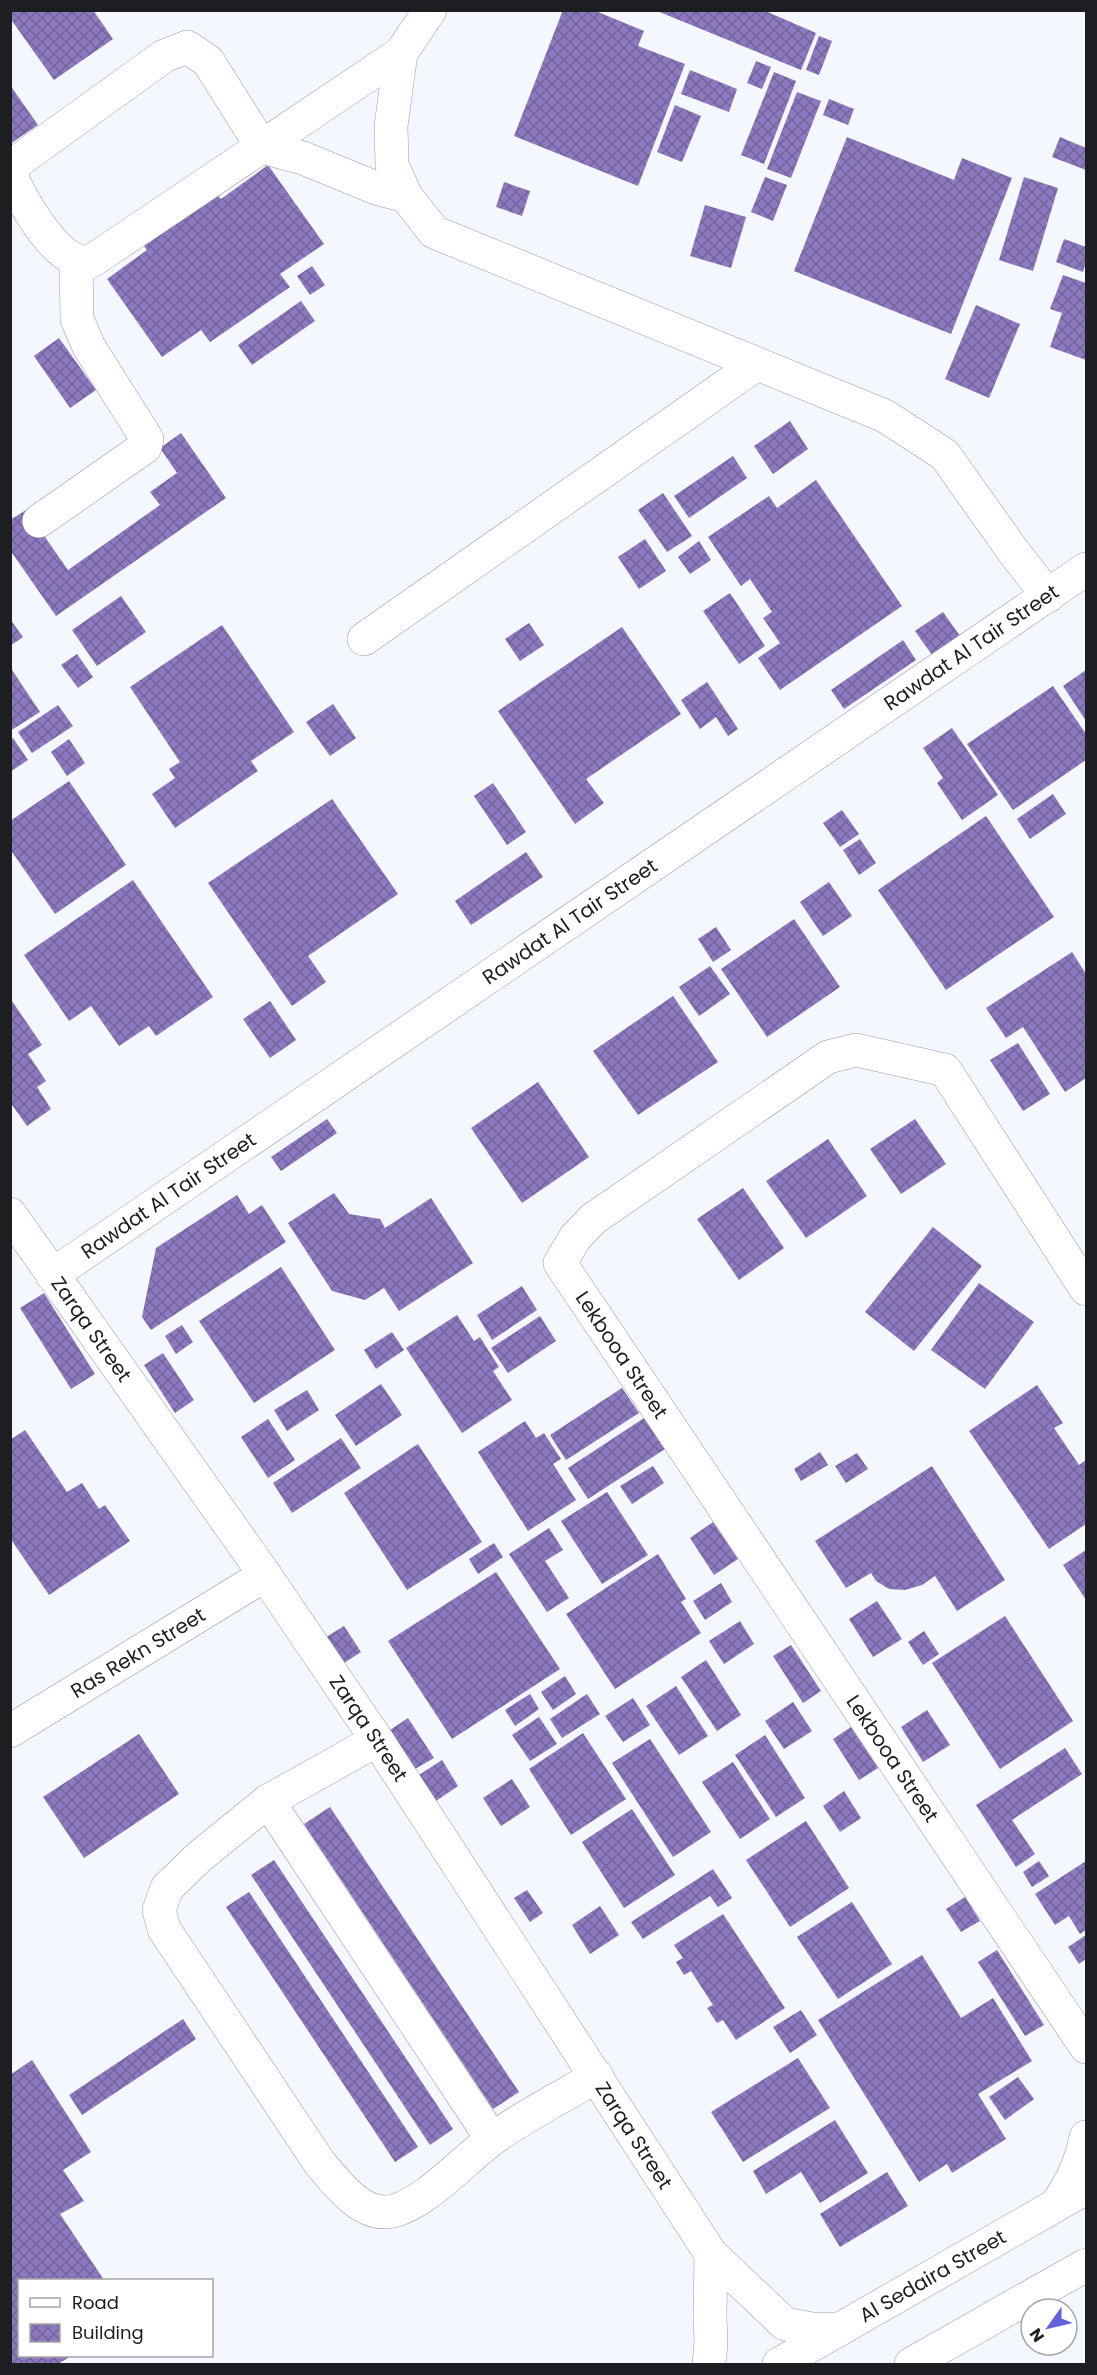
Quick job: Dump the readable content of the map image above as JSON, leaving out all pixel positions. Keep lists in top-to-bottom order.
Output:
{
  "streets": {
    "street": [
      "Rawdat Al Tair Street",
      "Zarqa Street",
      "Lekbooa Street",
      "Ras Rekn Street",
      "Al Sedaira Street"
    ]
  },
  "crossings": [
    ["Rawdat Al Tair Street", "Zarqa Street"],
    ["Zarqa Street", "Ras Rekn Street"],
    ["Zarqa Street", "Al Sedaira Street"]
  ],
  "legend": ["Road", "Building"],
  "north": "bottom left"
}
